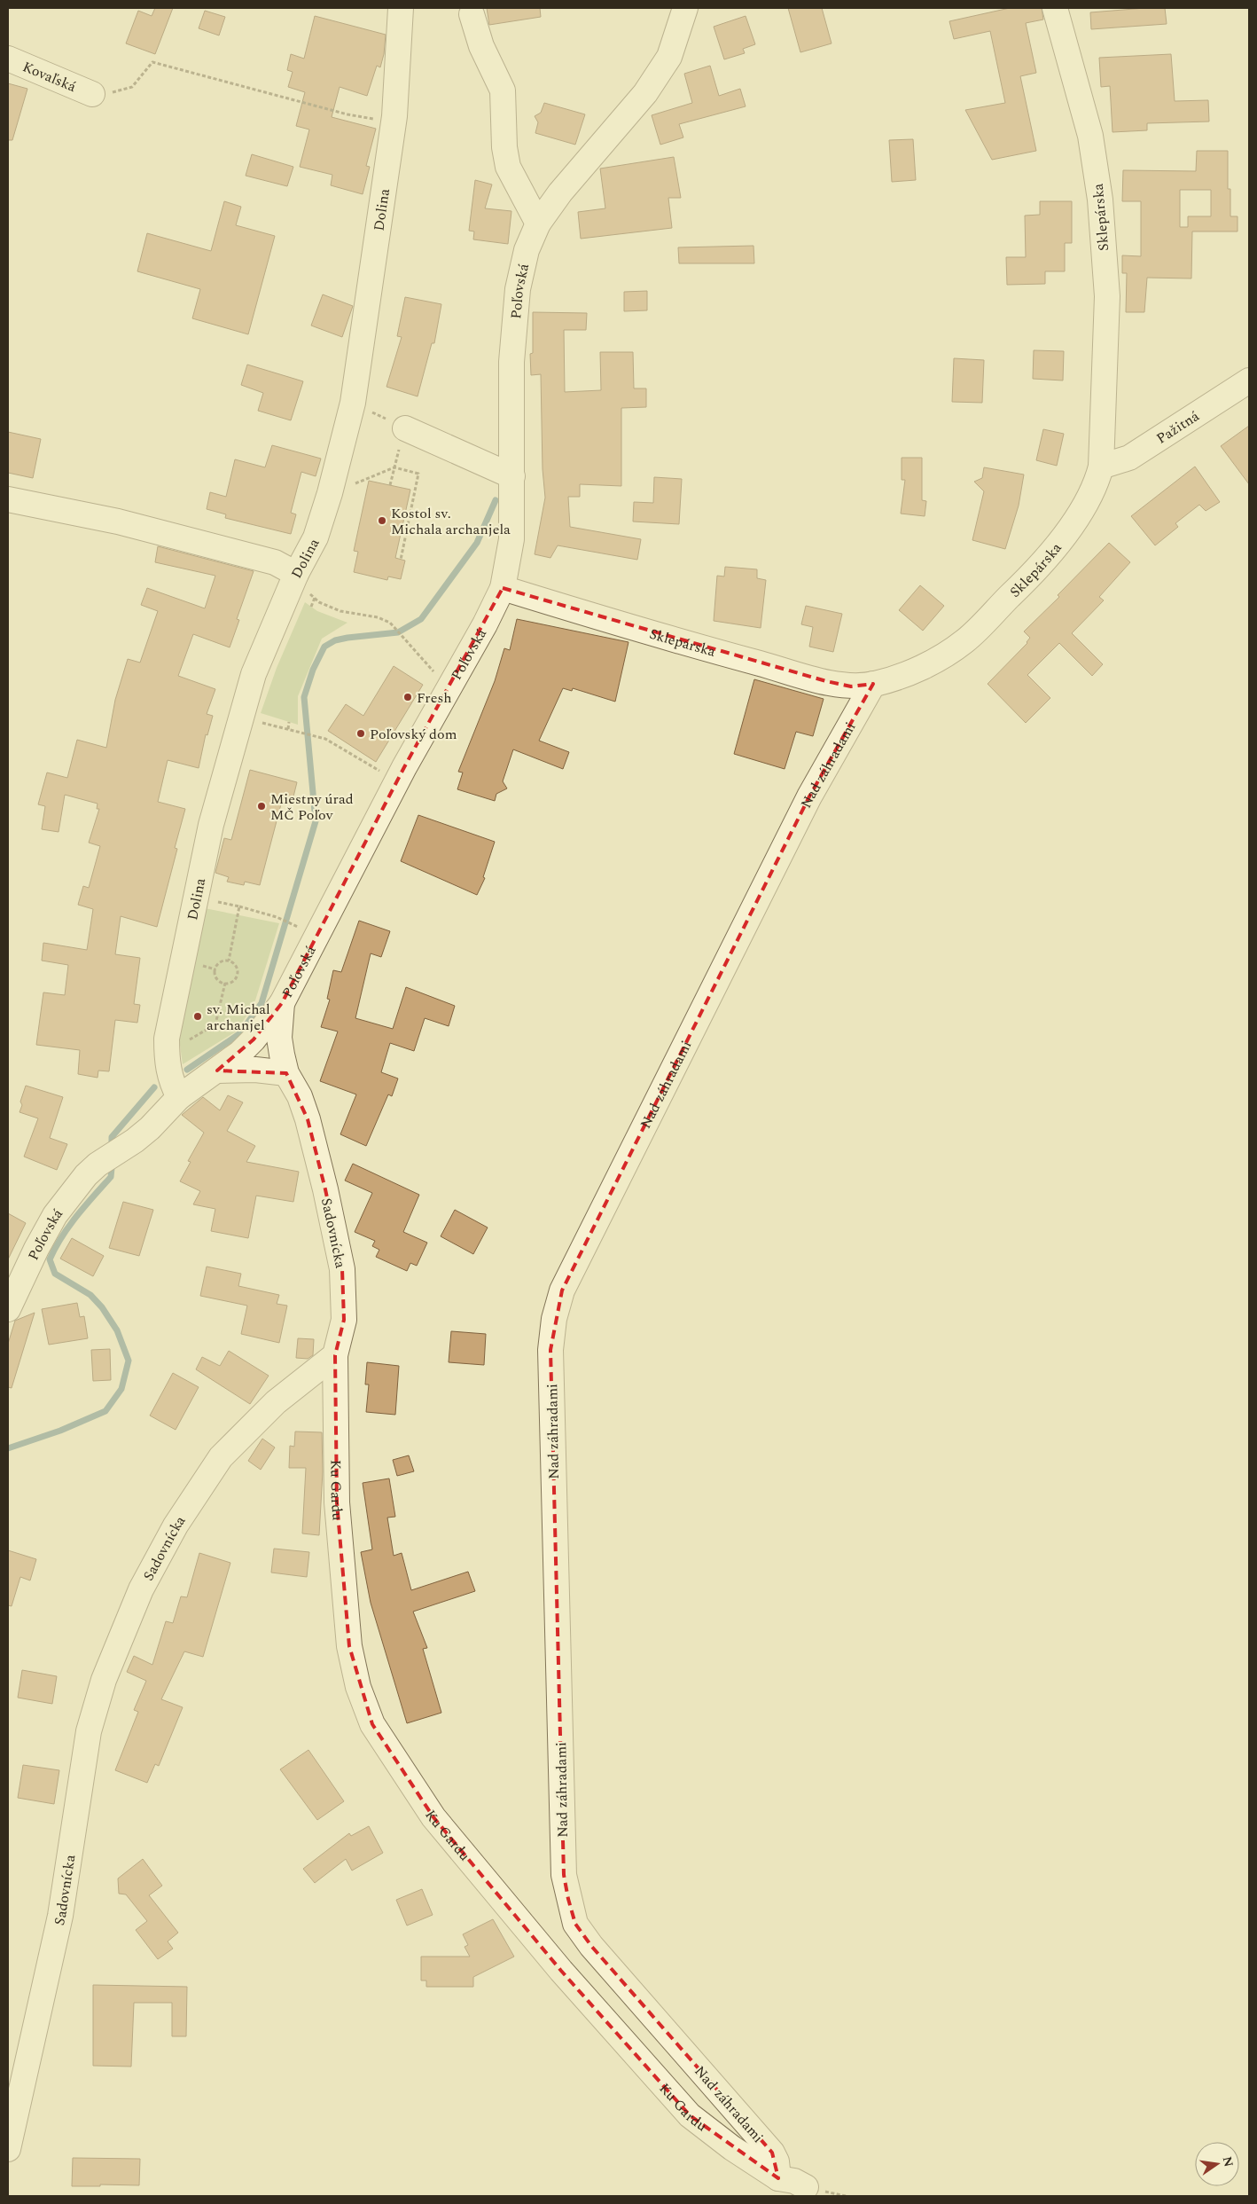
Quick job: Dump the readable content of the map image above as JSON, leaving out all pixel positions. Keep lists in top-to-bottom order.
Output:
{
  "streets": {
    "street": [
      "Kovaľská",
      "Dolina",
      "Sklepárska",
      "Poľovská",
      "Pažitná",
      "Nad záhradami",
      "Sadovnícka",
      "Ku Gardu"
    ]
  },
  "crossings": [
    ["Dolina", "Poľovská"],
    ["Sklepárska", "Poľovská"],
    ["Sklepárska", "Pažitná"],
    ["Sklepárska", "Nad záhradami"],
    ["Poľovská", "Sadovnícka"],
    ["Nad záhradami", "Ku Gardu"],
    ["Sadovnícka", "Ku Gardu"]
  ],
  "places": [
    "Kostol sv. Michala archanjela",
    "Fresh",
    "Poľovský dom",
    "Miestny úrad MČ Poľov",
    "sv. Michal archanjel"
  ],
  "north": "right"
}
